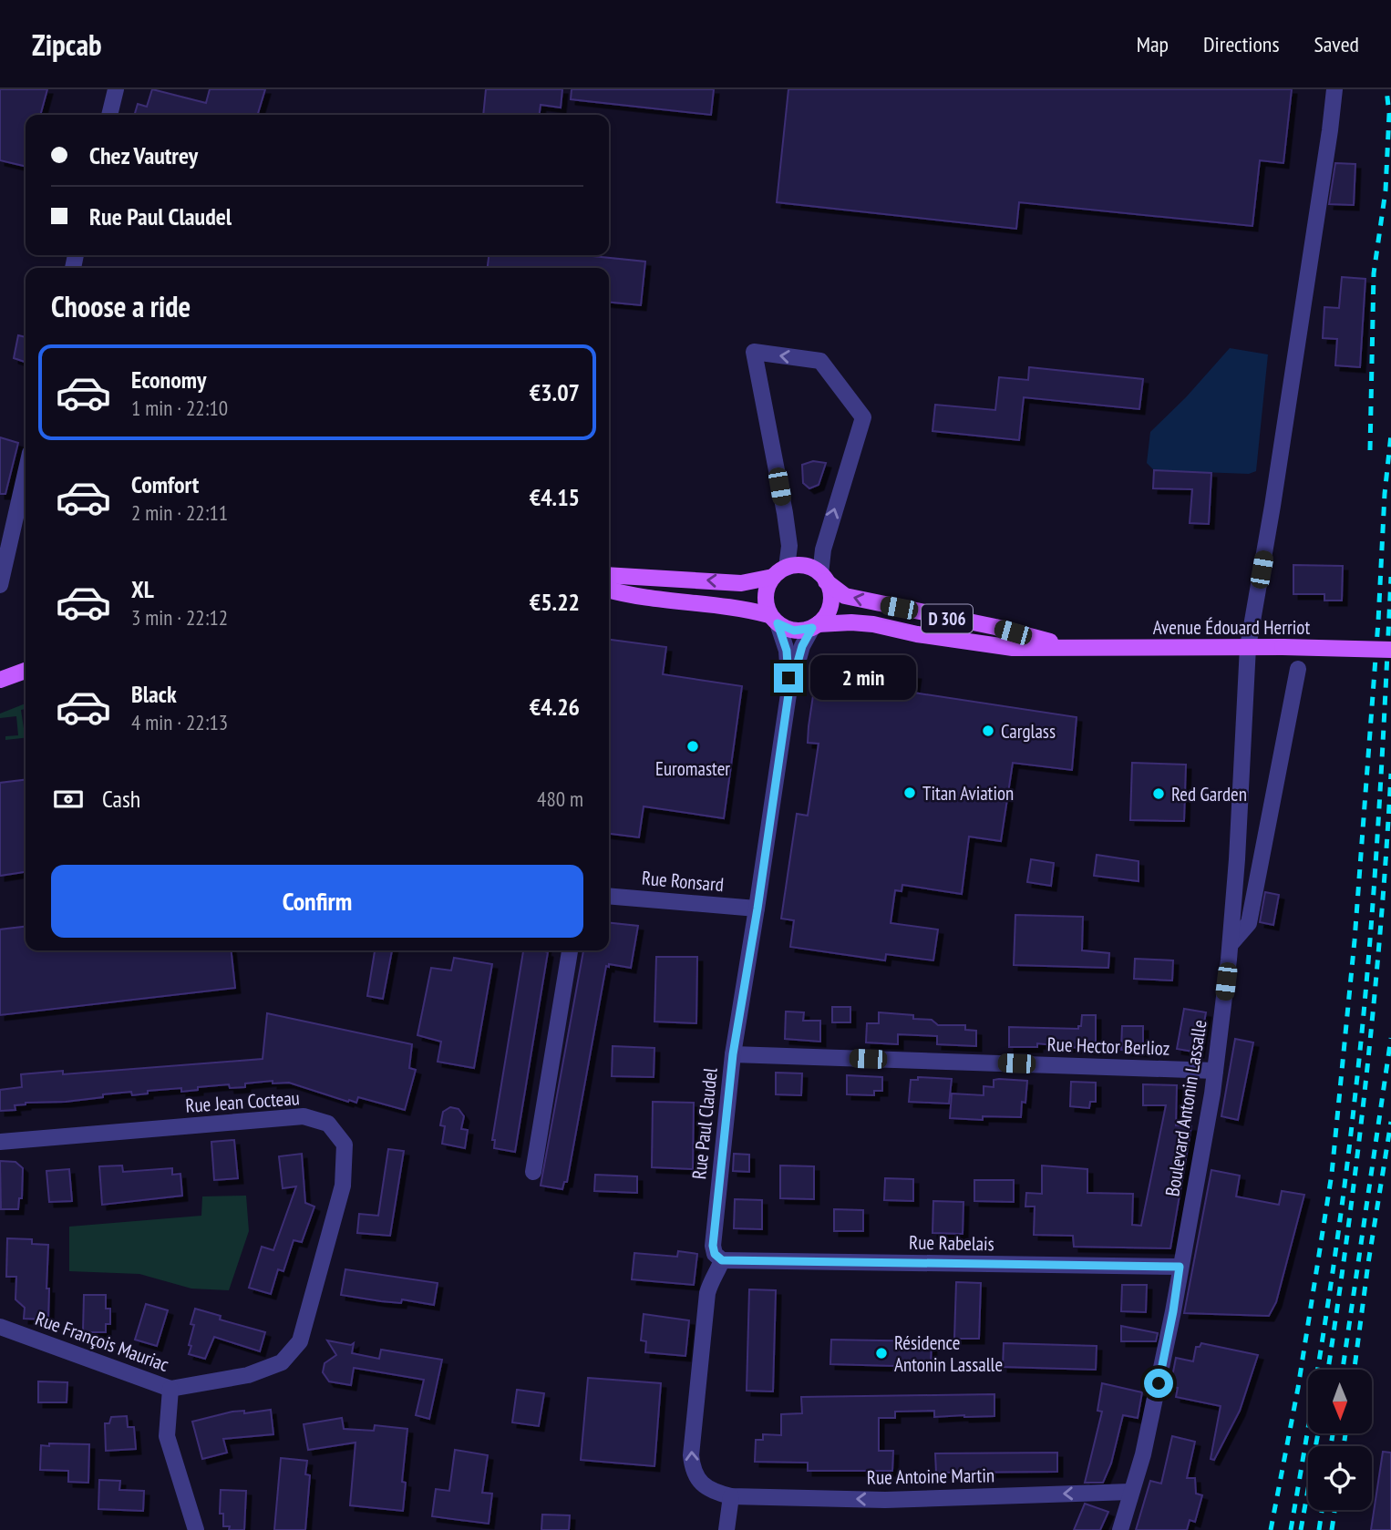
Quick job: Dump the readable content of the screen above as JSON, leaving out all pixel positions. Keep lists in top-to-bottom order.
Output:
{
  "streets": {
    "main road": ["D 306", "Avenue Édouard Herriot"],
    "street": [
      "Rue Ronsard",
      "Rue Hector Berlioz",
      "Rue Jean Cocteau",
      "Boulevard Antonin Lassalle",
      "Rue Paul Claudel",
      "Rue Rabelais",
      "Rue François Mauriac",
      "Rue Antoine Martin"
    ]
  },
  "crossings": [
    ["Avenue Édouard Herriot", "Boulevard Antonin Lassalle"],
    ["Avenue Édouard Herriot", "Rue Paul Claudel"],
    ["Rue Ronsard", "Rue Paul Claudel"],
    ["Rue Hector Berlioz", "Boulevard Antonin Lassalle"],
    ["Rue Hector Berlioz", "Rue Paul Claudel"],
    ["Rue Jean Cocteau", "Rue François Mauriac"],
    ["Boulevard Antonin Lassalle", "Rue Rabelais"],
    ["Boulevard Antonin Lassalle", "Rue Antoine Martin"],
    ["Rue Paul Claudel", "Rue Rabelais"]
  ],
  "one_way": ["Rue Antoine Martin"],
  "places": [
    "Carglass",
    "Euromaster",
    "Titan Aviation",
    "Red Garden",
    "Résidence Antonin Lassalle"
  ],
  "north": "bottom",
  "page": {
    "header": "Zipcab",
    "nav": ["Map", "Directions", "Saved"],
    "banner": ["Chez Vautrey", "Rue Paul Claudel"],
    "heading": "Choose a ride",
    "list": [
      {
        "name": "Economy",
        "note": "1 min · 22:10",
        "value": "€3.07"
      },
      {
        "name": "Comfort",
        "note": "2 min · 22:11",
        "value": "€4.15"
      },
      {
        "name": "XL",
        "note": "3 min · 22:12",
        "value": "€5.22"
      },
      {
        "name": "Black",
        "note": "4 min · 22:13",
        "value": "€4.26"
      }
    ],
    "bubble": "2 min",
    "pay": ["Cash", "480 m"],
    "buttons": "Confirm"
  }
}
